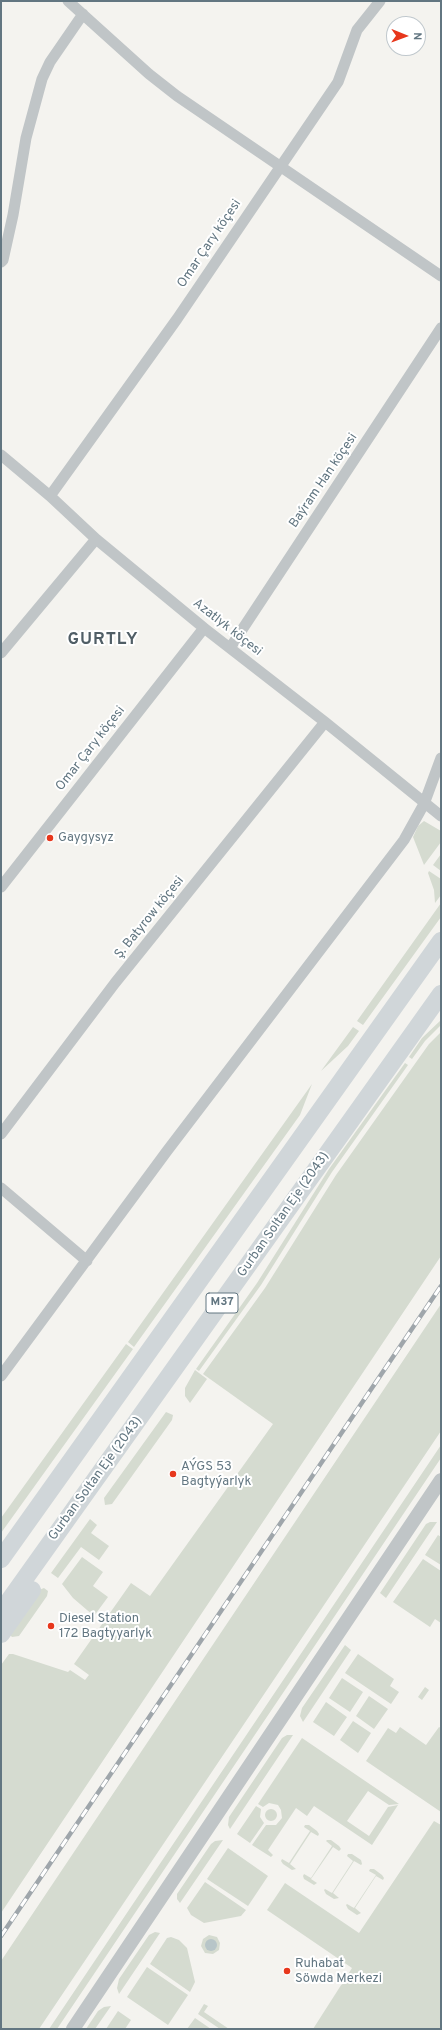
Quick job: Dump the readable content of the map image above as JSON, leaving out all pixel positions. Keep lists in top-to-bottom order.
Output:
{
  "streets": {
    "highway": ["Gurban Soltan Eje (2043)", "M37"],
    "street": [
      "Omar Çary köçesi",
      "Baýram Han köçesi",
      "Azatlyk köçesi",
      "Ş. Batyrow köçesi"
    ]
  },
  "crossings": [
    ["Omar Çary köçesi", "Azatlyk köçesi"],
    ["Baýram Han köçesi", "Azatlyk köçesi"],
    ["Azatlyk köçesi", "Ş. Batyrow köçesi"]
  ],
  "districts": ["GURTLY"],
  "places": [
    "Gaygysyz",
    "AÝGS 53 Bagtyýarlyk",
    "Diesel Station 172 Bagtyyarlyk",
    "Ruhabat Söwda Merkezi"
  ],
  "north": "right"
}
